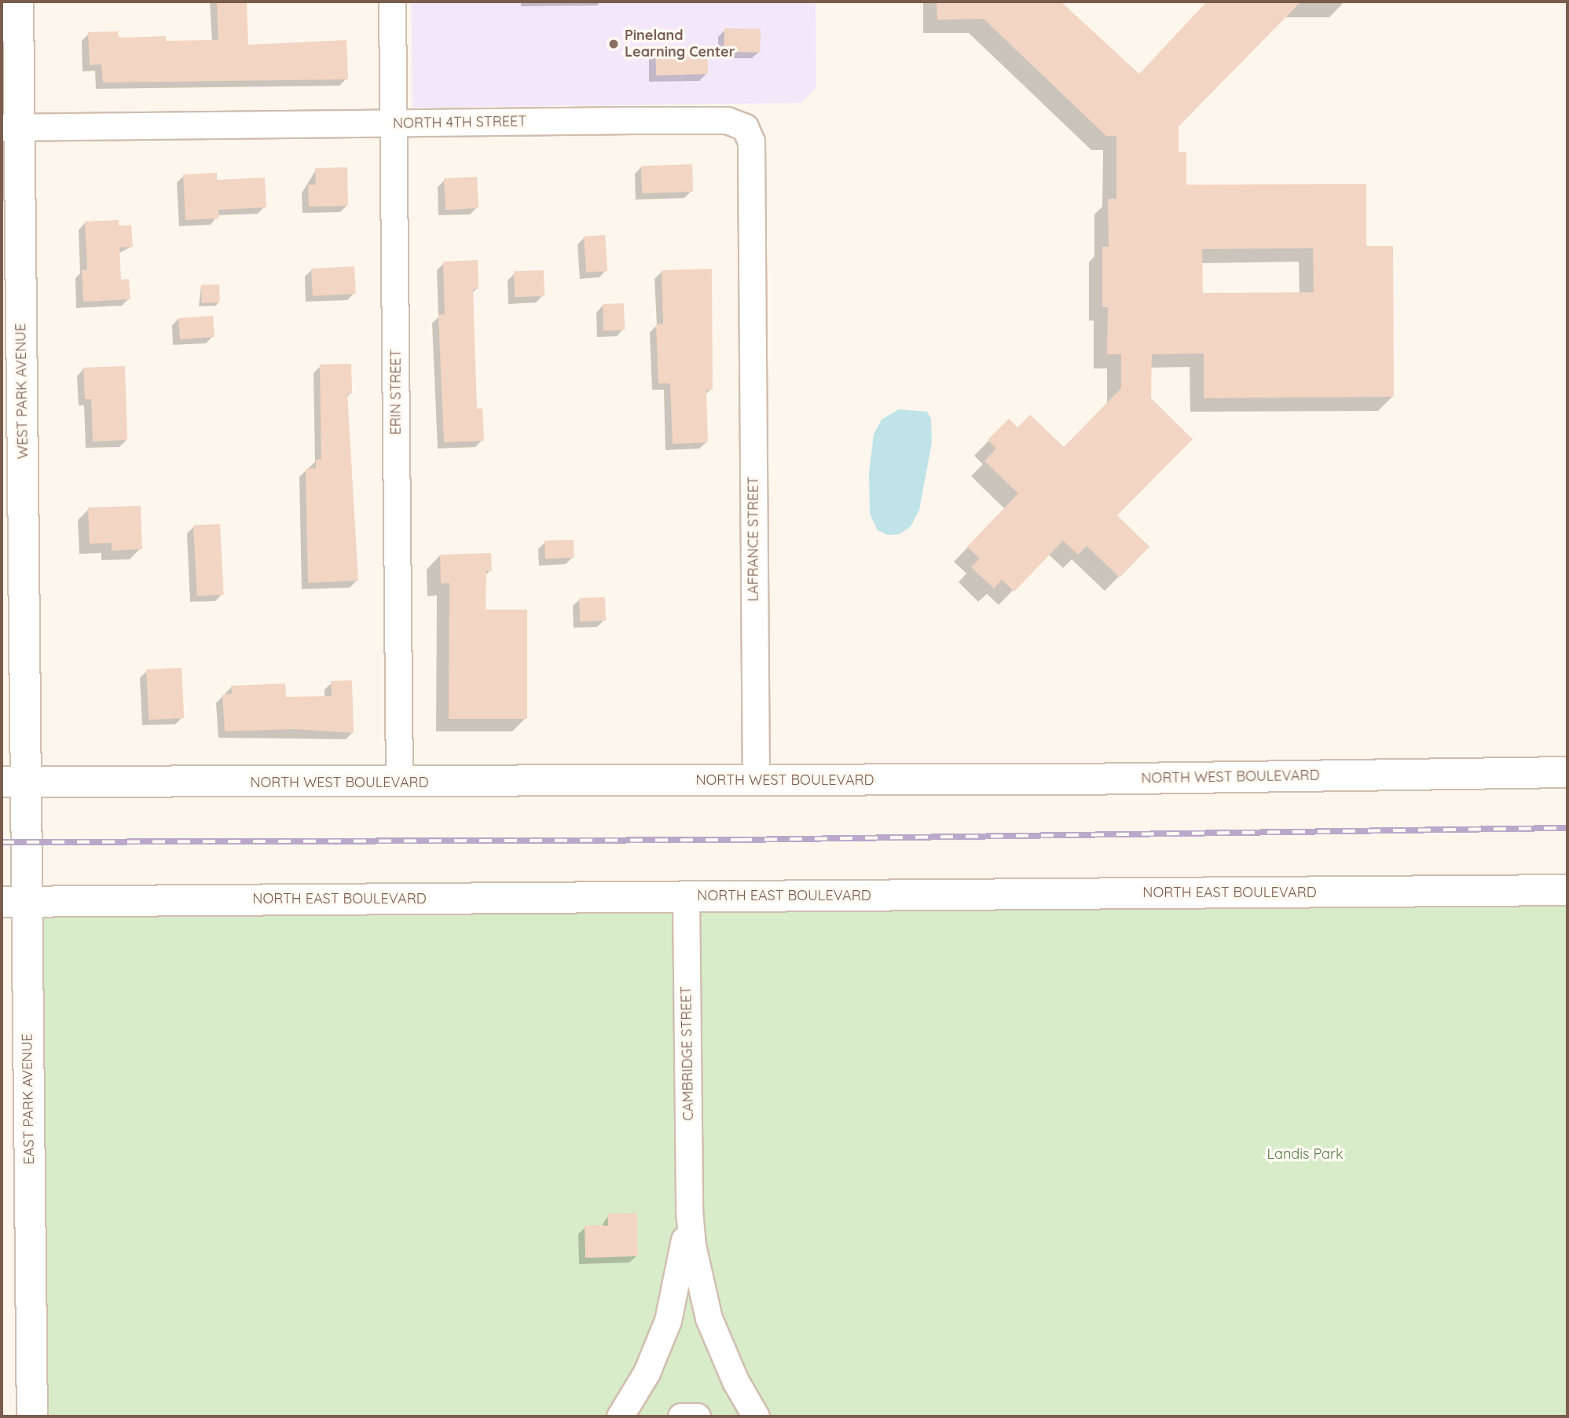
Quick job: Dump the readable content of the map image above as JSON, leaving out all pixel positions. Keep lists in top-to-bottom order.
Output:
{
  "streets": {
    "main road": [
      "WEST PARK AVENUE",
      "NORTH WEST BOULEVARD",
      "NORTH EAST BOULEVARD",
      "EAST PARK AVENUE"
    ],
    "street": [
      "NORTH 4TH STREET",
      "ERIN STREET",
      "LAFRANCE STREET",
      "CAMBRIDGE STREET"
    ]
  },
  "crossings": [
    ["NORTH 4TH STREET", "WEST PARK AVENUE"],
    ["NORTH 4TH STREET", "ERIN STREET"],
    ["NORTH 4TH STREET", "LAFRANCE STREET"],
    ["WEST PARK AVENUE", "NORTH WEST BOULEVARD"],
    ["WEST PARK AVENUE", "EAST PARK AVENUE"],
    ["ERIN STREET", "NORTH WEST BOULEVARD"],
    ["LAFRANCE STREET", "NORTH WEST BOULEVARD"],
    ["NORTH WEST BOULEVARD", "EAST PARK AVENUE"],
    ["NORTH EAST BOULEVARD", "CAMBRIDGE STREET"],
    ["NORTH EAST BOULEVARD", "EAST PARK AVENUE"]
  ],
  "parks": ["Landis Park"],
  "places": ["Pineland Learning Center"]
}
